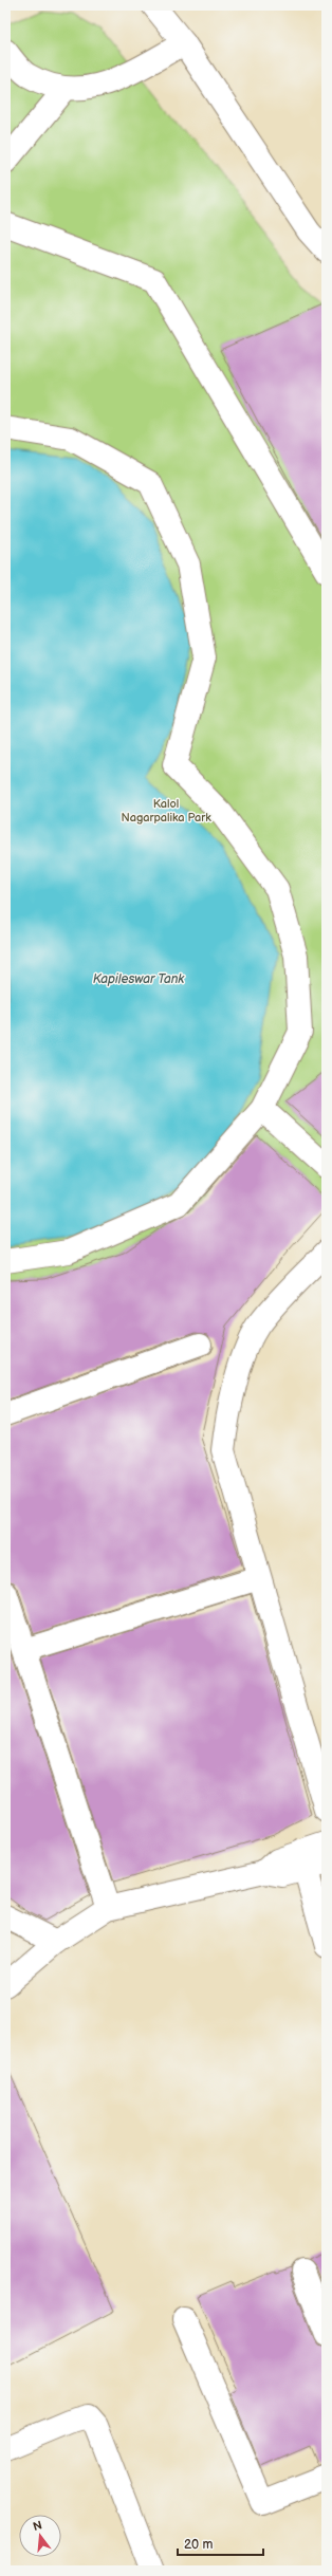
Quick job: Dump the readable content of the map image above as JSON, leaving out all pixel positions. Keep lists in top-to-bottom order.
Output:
{
  "water": ["Kapileswar Tank"],
  "parks": ["Kalol Nagarpalika Park"],
  "scale_bar": "20 m",
  "north": "top"
}
